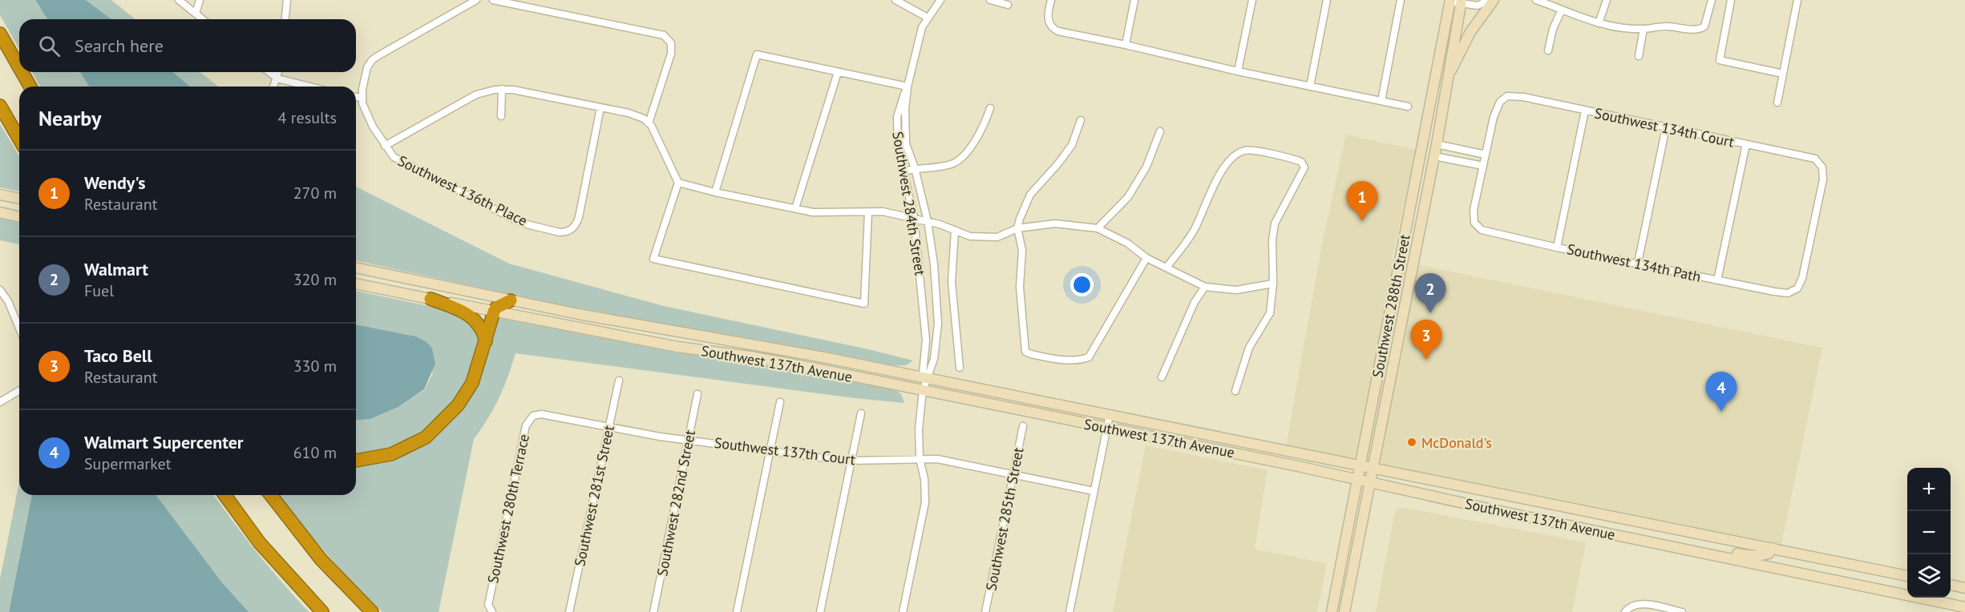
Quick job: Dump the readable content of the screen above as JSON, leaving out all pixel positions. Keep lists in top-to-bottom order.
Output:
{
  "streets": {
    "main road": ["Southwest 288th Street", "Southwest 137th Avenue"],
    "street": [
      "Southwest 134th Court",
      "Southwest 136th Place",
      "Southwest 284th Street",
      "Southwest 134th Path",
      "Southwest 137th Court",
      "Southwest 281st Street",
      "Southwest 282nd Street",
      "Southwest 280th Terrace",
      "Southwest 285th Street"
    ]
  },
  "crossings": [
    ["Southwest 134th Court", "Southwest 134th Path"],
    ["Southwest 284th Street", "Southwest 137th Avenue"],
    ["Southwest 284th Street", "Southwest 137th Court"],
    ["Southwest 288th Street", "Southwest 137th Avenue"],
    ["Southwest 137th Court", "Southwest 281st Street"],
    ["Southwest 137th Court", "Southwest 282nd Street"],
    ["Southwest 137th Court", "Southwest 280th Terrace"],
    ["Southwest 137th Court", "Southwest 285th Street"]
  ],
  "places": ["McDonald's"],
  "page": {
    "search": "Search here",
    "heading": ["Nearby", "4 results"],
    "list": [
      {
        "mark": "1",
        "name": "Wendy's",
        "note": "Restaurant",
        "value": "270 m"
      },
      {
        "mark": "2",
        "name": "Walmart",
        "note": "Fuel",
        "value": "320 m"
      },
      {
        "mark": "3",
        "name": "Taco Bell",
        "note": "Restaurant",
        "value": "330 m"
      },
      {
        "mark": "4",
        "name": "Walmart Supercenter",
        "note": "Supermarket",
        "value": "610 m"
      }
    ],
    "pins": [
      "1",
      "2",
      "3",
      "4"
    ],
    "map_buttons": ["+", "−"]
  }
}
